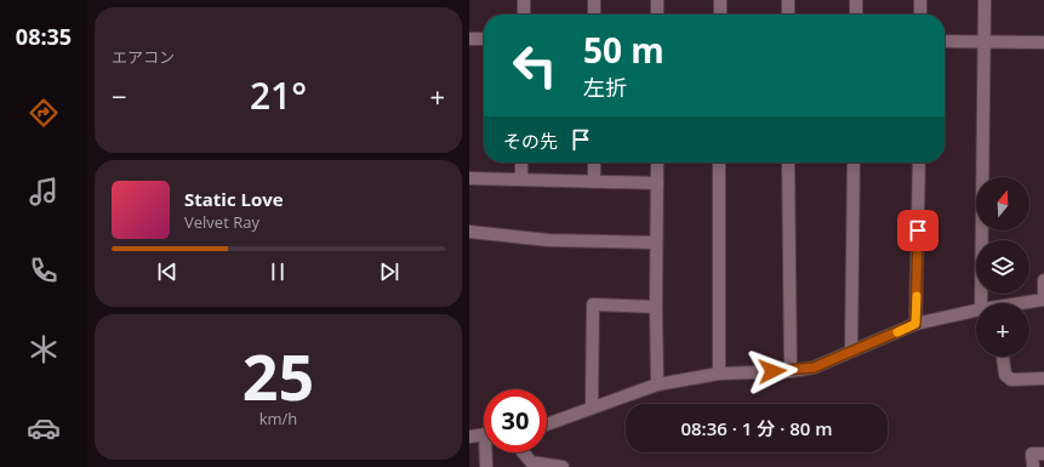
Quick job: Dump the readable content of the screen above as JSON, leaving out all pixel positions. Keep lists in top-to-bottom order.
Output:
{
  "north": "top",
  "page": {
    "tabs": "08:35",
    "tile": [
      "エアコン",
      ["25", "km/h"]
    ],
    "turn": ["50 m", "左折"],
    "heat": ["−", "21°", "+"],
    "then": "その先",
    "map_buttons": "+",
    "song": ["Static Love", "Velvet Ray"],
    "limit": "30",
    "trip": "08:36 · 1 分 · 80 m"
  }
}
